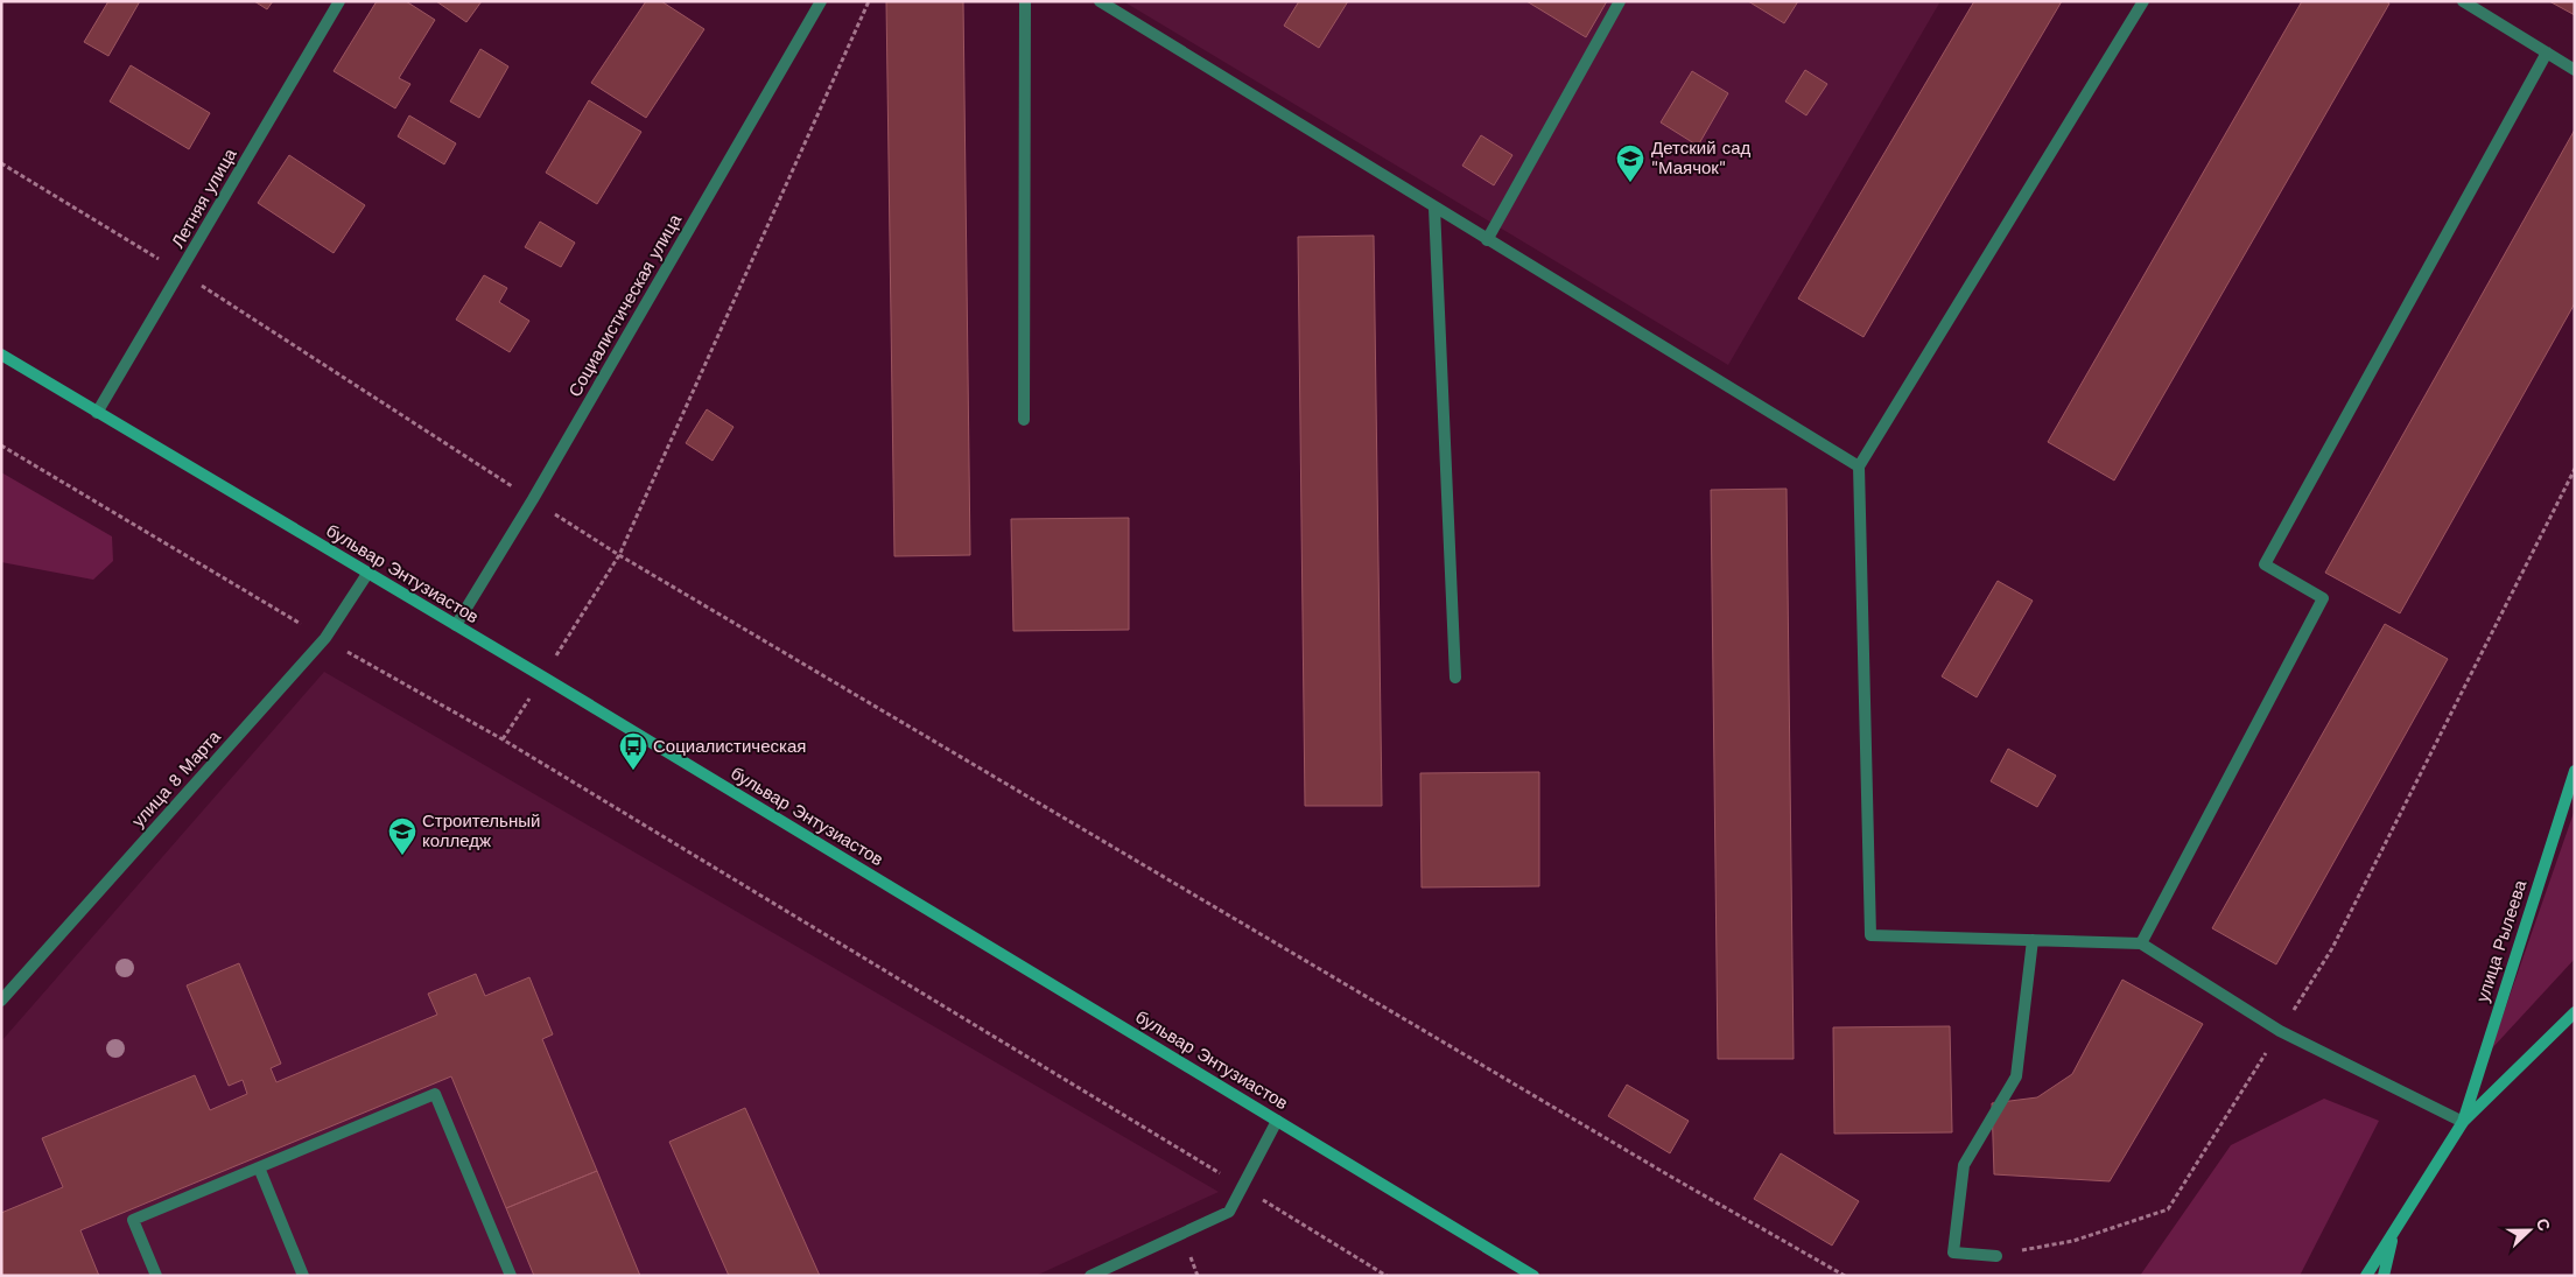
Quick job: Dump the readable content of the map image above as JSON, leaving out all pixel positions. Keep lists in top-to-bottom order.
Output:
{
  "streets": {
    "main road": ["бульвар Энтузиастов", "улица Рылеева"],
    "street": ["Летняя улица", "Социалистическая улица", "улица 8 Марта"]
  },
  "crossings": [
    ["Летняя улица", "бульвар Энтузиастов"],
    ["Социалистическая улица", "бульвар Энтузиастов"],
    ["бульвар Энтузиастов", "улица 8 Марта"]
  ],
  "places": {
    "school or university": ["Детский сад \"Маячок\"", "Строительный колледж"],
    "bus stop": ["Социалистическая"]
  },
  "north": "right"
}
